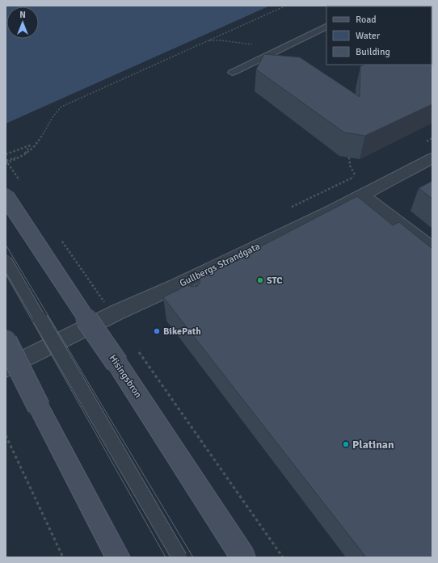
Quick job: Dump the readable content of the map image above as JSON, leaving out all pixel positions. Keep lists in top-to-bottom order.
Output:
{
  "streets": {
    "main road": ["Hisingsbron"],
    "street": ["Gullbergs Strandgata"]
  },
  "places": ["STC", "BikePath", "Platinan"],
  "legend": ["Road", "Water", "Building"],
  "north": "top"
}
